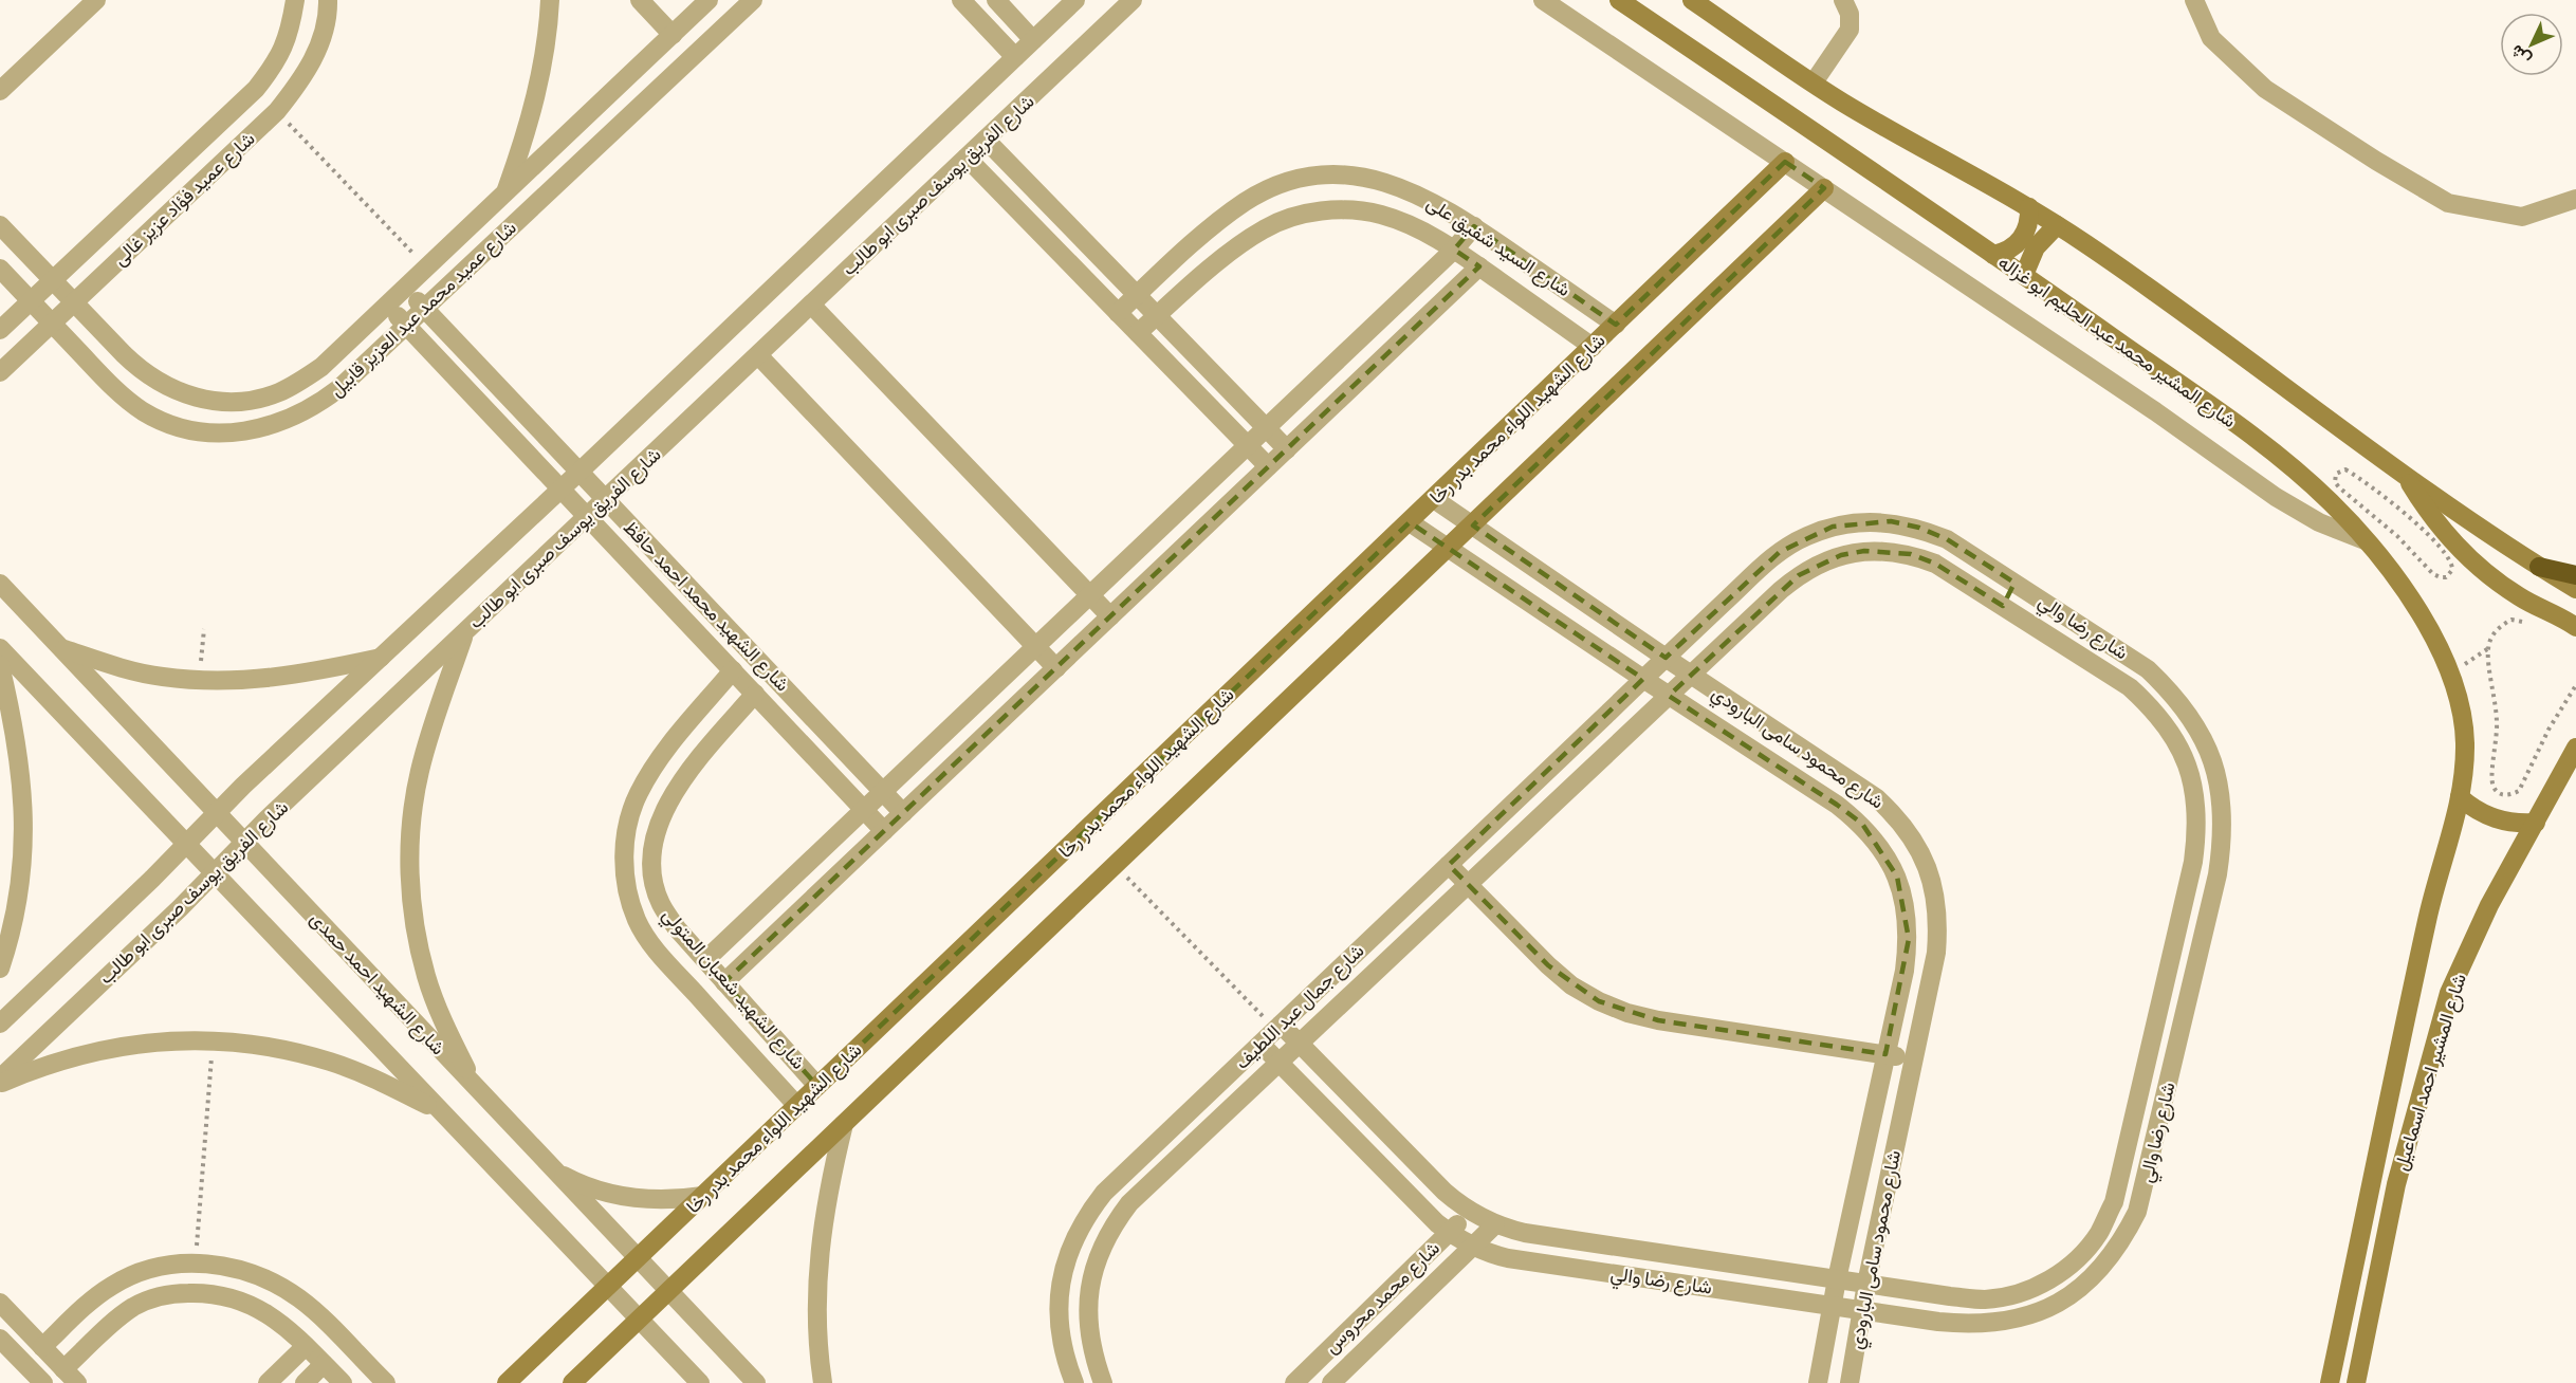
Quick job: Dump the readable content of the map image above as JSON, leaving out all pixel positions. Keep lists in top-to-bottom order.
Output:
{
  "streets": {
    "street": [
      "شارع الفريق يوسف صبرى ابو طالب",
      "شارع عميد فؤاد عزيز غالى",
      "شارع السيد شفيق على",
      "شارع عميد محمد عبد العزيز قابيل",
      "شارع المشير محمد عبد الحليم ابو غزاله",
      "شارع الشهيد اللواء محمد بدر رخا",
      "شارع الشهيد محمد احمد حافظ",
      "شارع رضا والي",
      "شارع محمود سامى البارودي",
      "شارع الشهيد احمد حمدى",
      "شارع الشهيد شعبان المتولي",
      "شارع جمال عبد اللطيف",
      "شارع المشير احمد اسماعيل",
      "شارع محمد محروس"
    ]
  },
  "crossings": [
    ["شارع الفريق يوسف صبرى ابو طالب", "شارع الشهيد محمد احمد حافظ"],
    ["شارع الفريق يوسف صبرى ابو طالب", "شارع الشهيد احمد حمدى"],
    ["شارع عميد فؤاد عزيز غالى", "شارع عميد محمد عبد العزيز قابيل"],
    ["شارع السيد شفيق على", "شارع الشهيد اللواء محمد بدر رخا"],
    ["شارع عميد محمد عبد العزيز قابيل", "شارع الشهيد محمد احمد حافظ"],
    ["شارع المشير محمد عبد الحليم ابو غزاله", "شارع المشير احمد اسماعيل"],
    ["شارع الشهيد اللواء محمد بدر رخا", "شارع محمود سامى البارودي"],
    ["شارع الشهيد اللواء محمد بدر رخا", "شارع الشهيد احمد حمدى"],
    ["شارع الشهيد اللواء محمد بدر رخا", "شارع الشهيد شعبان المتولي"],
    ["شارع الشهيد محمد احمد حافظ", "شارع الشهيد شعبان المتولي"],
    ["شارع رضا والي", "شارع محمود سامى البارودي"],
    ["شارع رضا والي", "شارع جمال عبد اللطيف"],
    ["شارع رضا والي", "شارع محمد محروس"],
    ["شارع محمود سامى البارودي", "شارع جمال عبد اللطيف"]
  ],
  "north": "bottom left"
}
